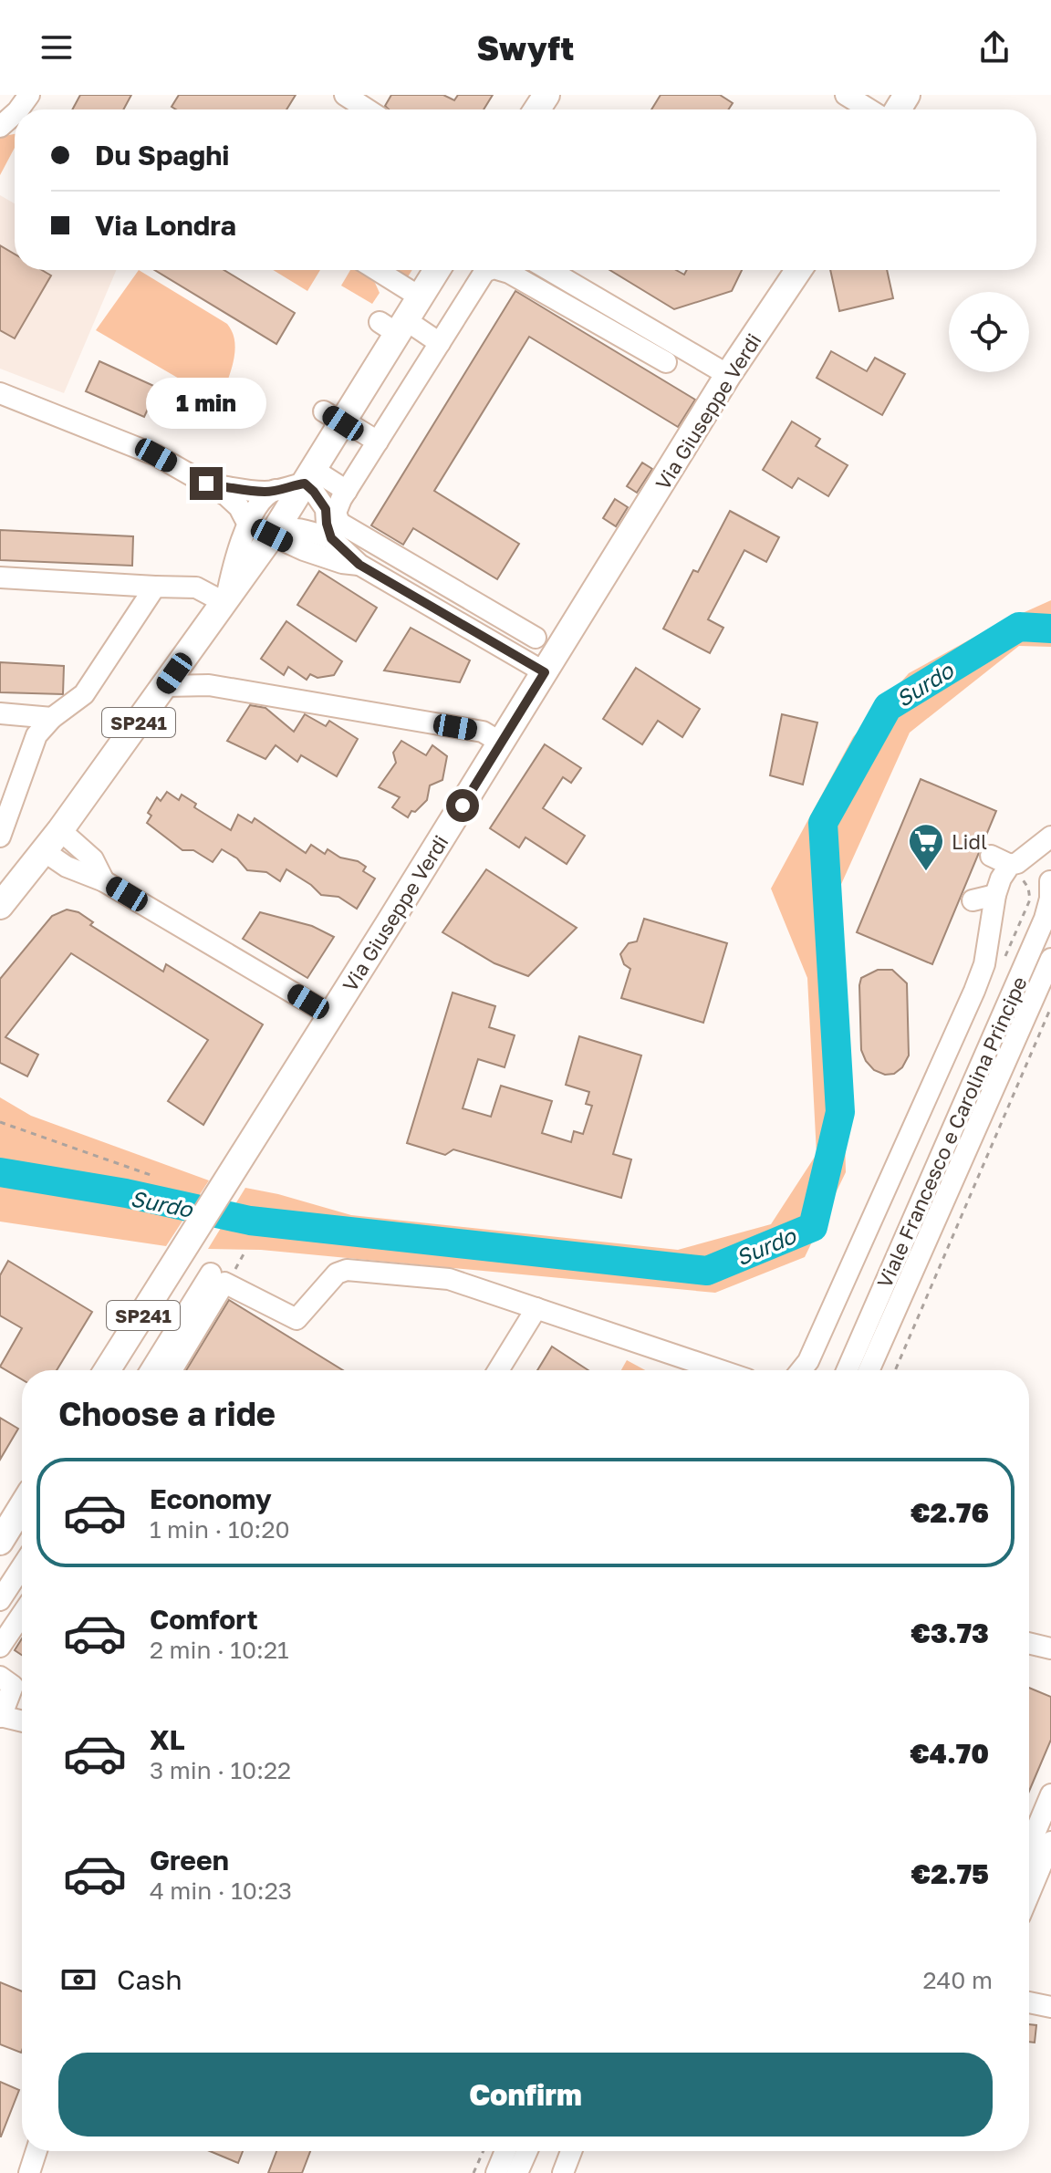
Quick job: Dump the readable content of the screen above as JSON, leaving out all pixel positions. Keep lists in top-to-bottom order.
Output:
{
  "streets": {
    "main road": ["Via Giuseppe Verdi", "SP241"],
    "street": ["Viale Francesco e Carolina Principe"]
  },
  "water": ["Surdo"],
  "places": {
    "supermarket": ["Lidl"]
  },
  "page": {
    "header": "Swyft",
    "banner": ["Du Spaghi", "Via Londra"],
    "bubble": "1 min",
    "heading": "Choose a ride",
    "list": [
      {
        "name": "Economy",
        "note": "1 min · 10:20",
        "value": "€2.76"
      },
      {
        "name": "Comfort",
        "note": "2 min · 10:21",
        "value": "€3.73"
      },
      {
        "name": "XL",
        "note": "3 min · 10:22",
        "value": "€4.70"
      },
      {
        "name": "Green",
        "note": "4 min · 10:23",
        "value": "€2.75"
      }
    ],
    "pay": ["Cash", "240 m"],
    "buttons": "Confirm"
  }
}
